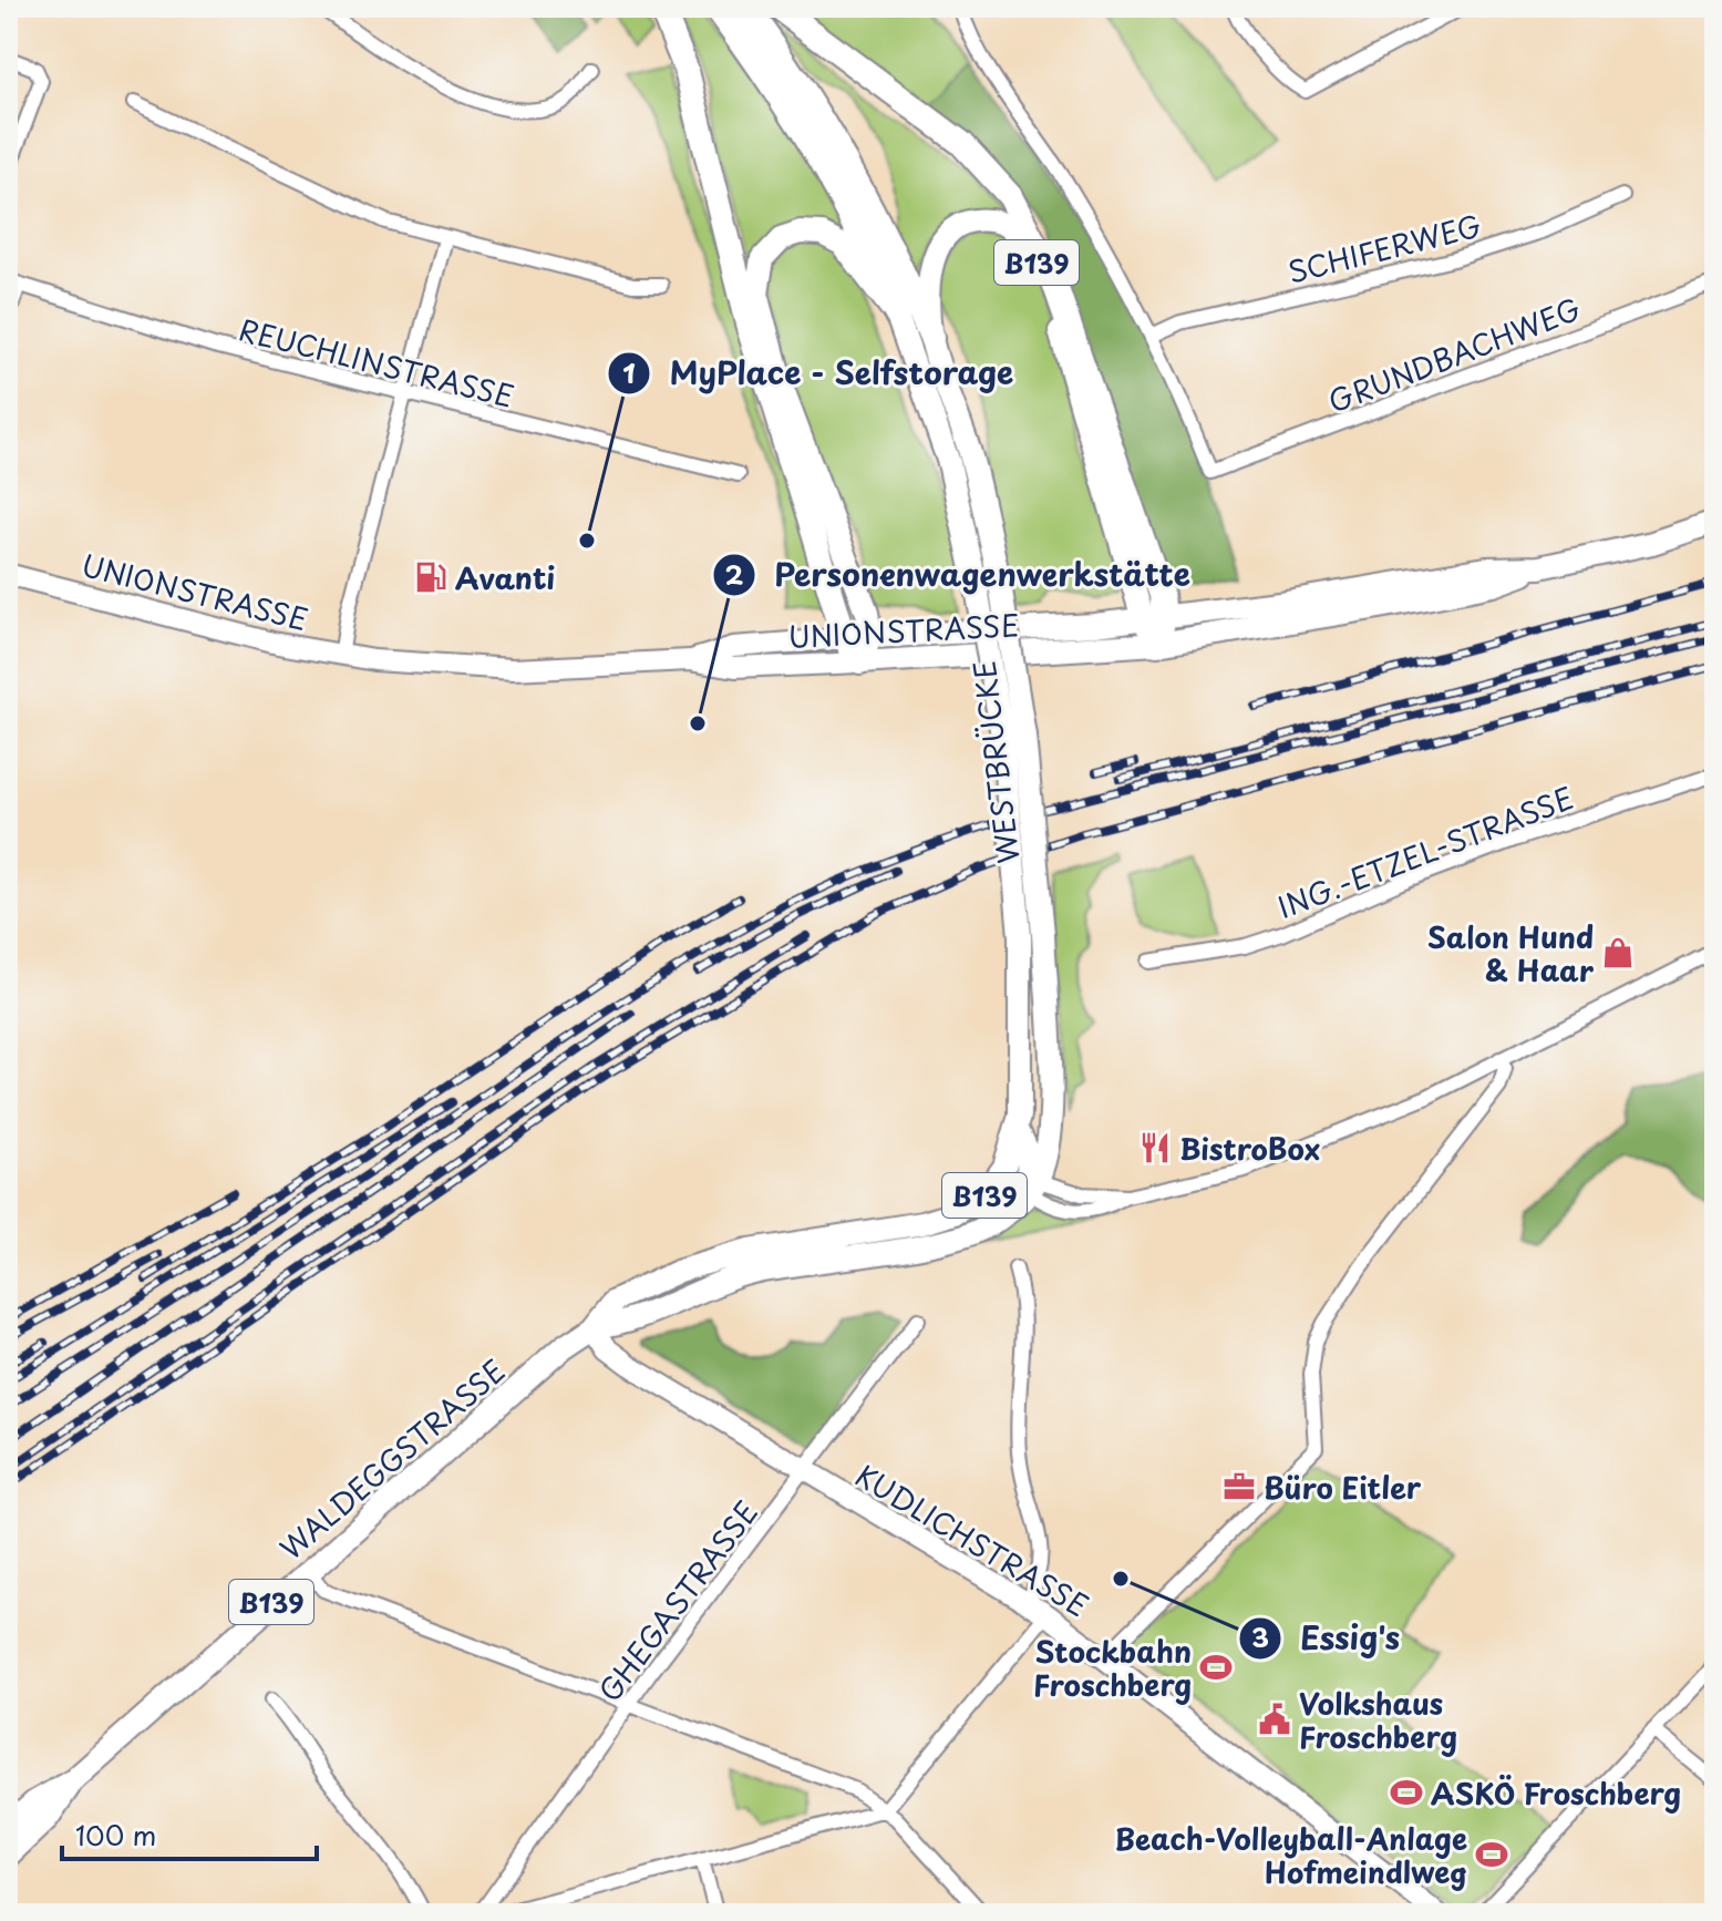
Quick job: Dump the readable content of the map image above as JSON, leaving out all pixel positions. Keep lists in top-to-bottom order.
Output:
{
  "streets": {
    "main road": [
      "B139",
      "UNIONSTRASSE",
      "WESTBRÜCKE",
      "WALDEGGSTRASSE",
      "KUDLICHSTRASSE"
    ],
    "street": [
      "SCHIFERWEG",
      "GRUNDBACHWEG",
      "REUCHLINSTRASSE",
      "ING.-ETZEL-STRASSE",
      "GHEGASTRASSE"
    ]
  },
  "crossings": [
    ["SCHIFERWEG", "GRUNDBACHWEG"],
    ["B139", "UNIONSTRASSE"],
    ["B139", "WESTBRÜCKE"],
    ["B139", "WALDEGGSTRASSE"],
    ["WESTBRÜCKE", "WALDEGGSTRASSE"],
    ["WALDEGGSTRASSE", "KUDLICHSTRASSE"],
    ["KUDLICHSTRASSE", "GHEGASTRASSE"]
  ],
  "places": {
    "other": ["MyPlace - Selfstorage", "Personenwagenwerkstätte", "Essig's"],
    "fuel station": ["Avanti"],
    "shop": ["Salon Hund & Haar"],
    "restaurant": ["BistroBox"],
    "office": ["Büro Eitler"],
    "sports": ["Stockbahn Froschberg", "ASKÖ Froschberg", "Beach-Volleyball-Anlage Hofmeindlweg"],
    "public building": ["Volkshaus Froschberg"]
  },
  "scale_bar": "100 m"
}
